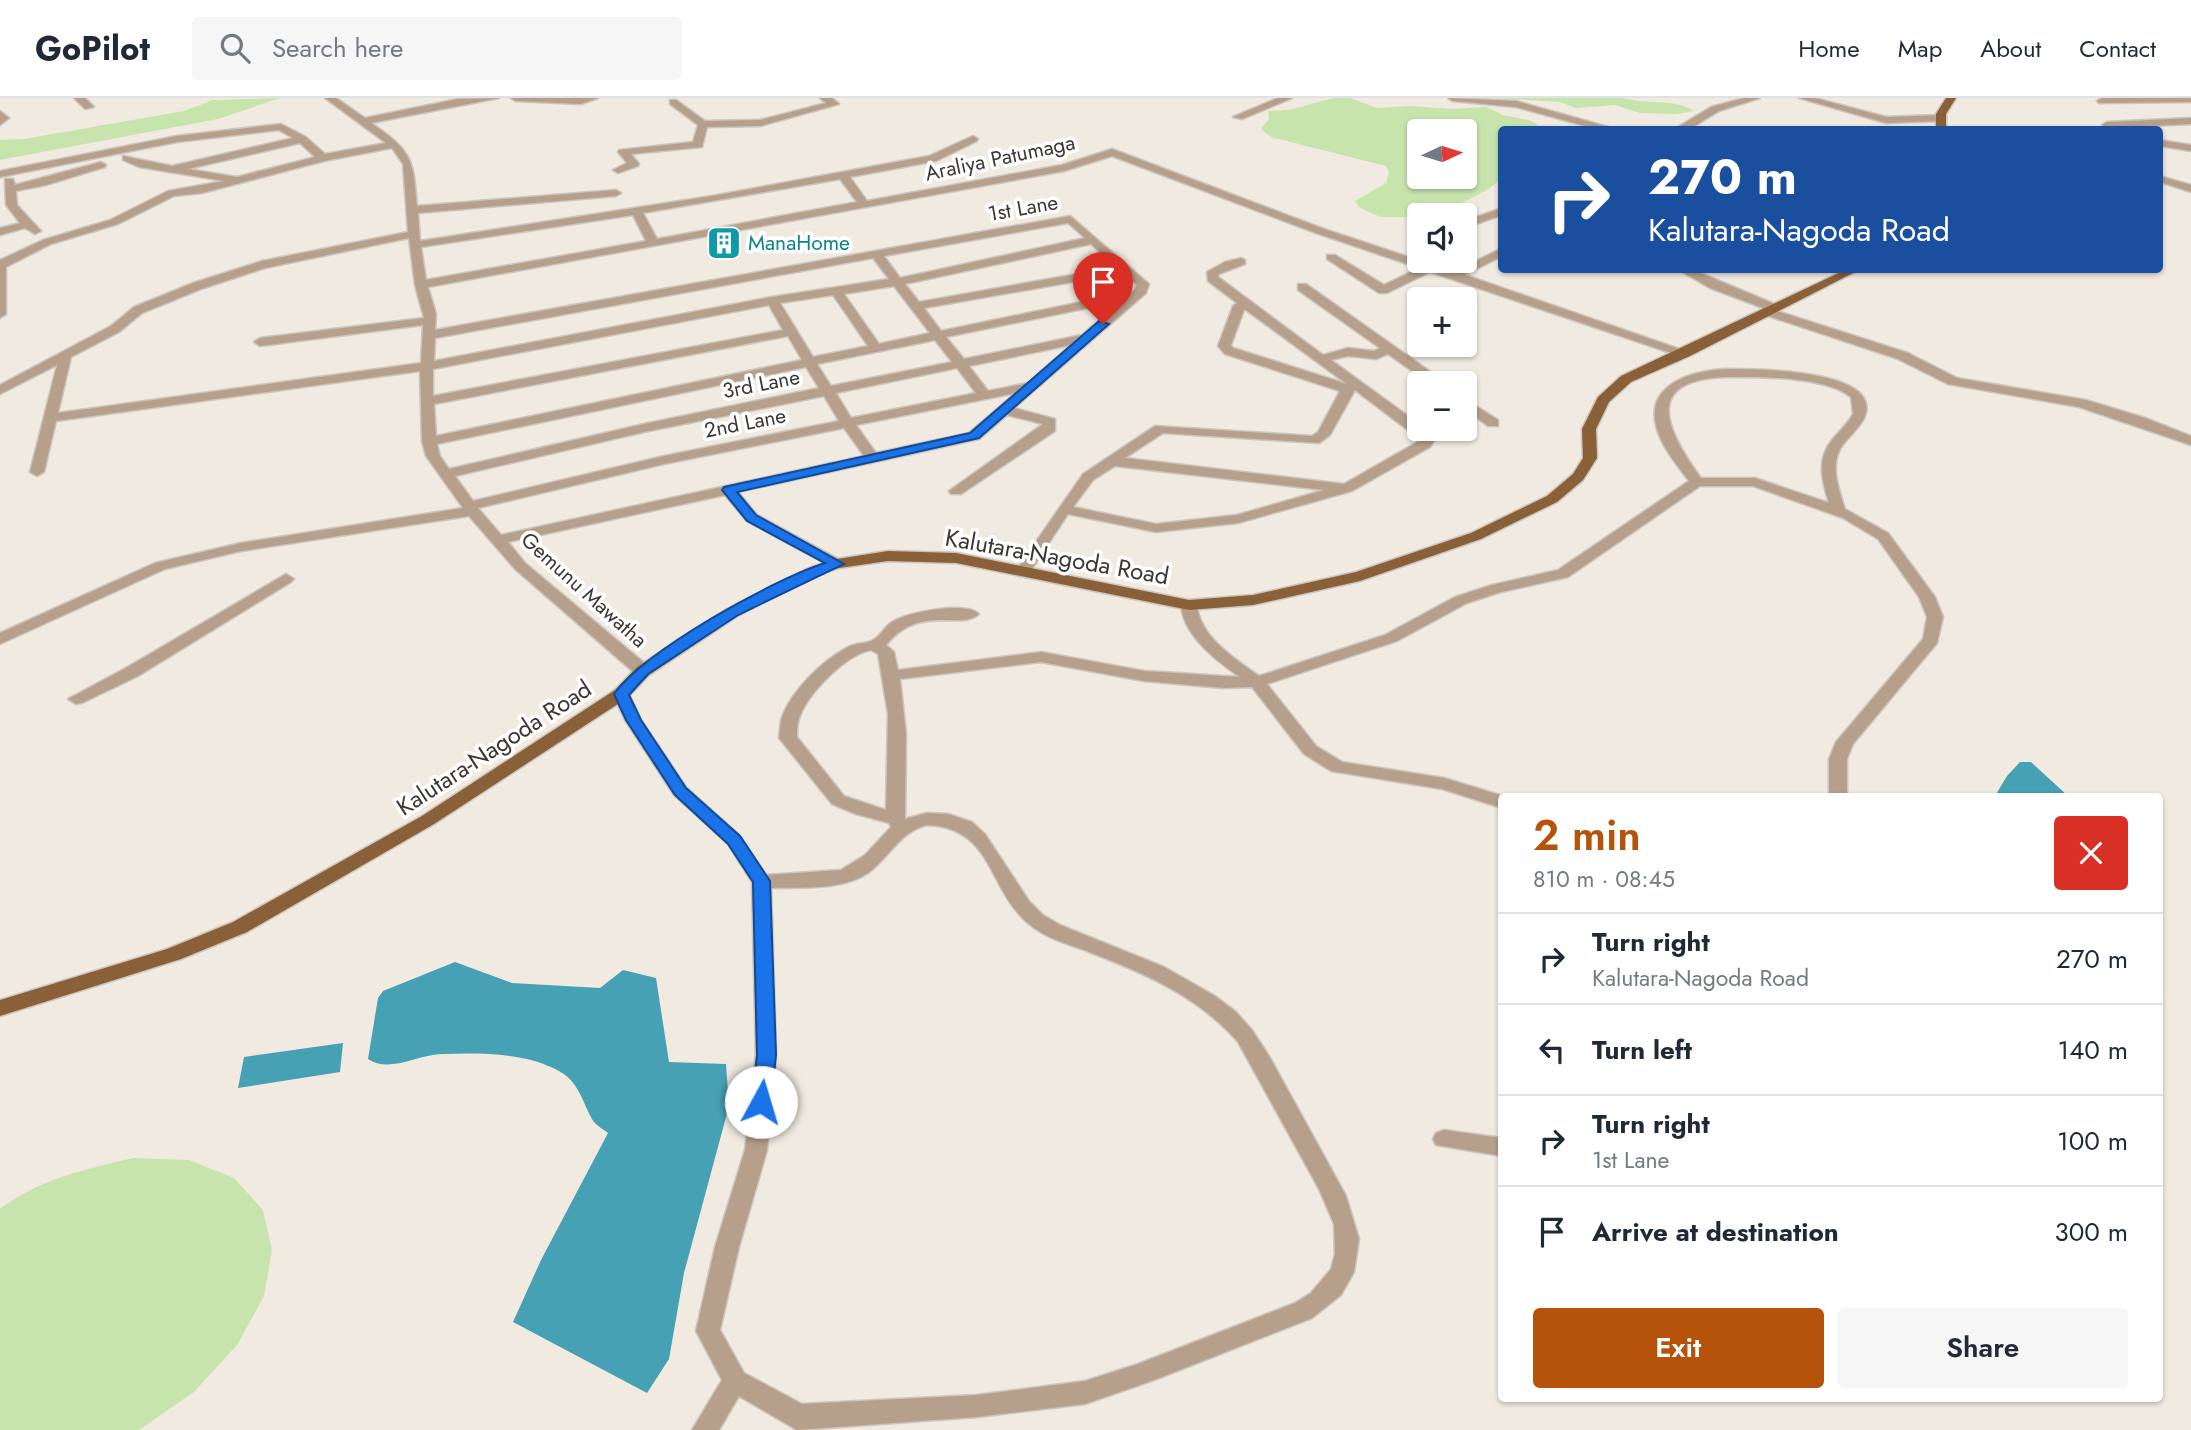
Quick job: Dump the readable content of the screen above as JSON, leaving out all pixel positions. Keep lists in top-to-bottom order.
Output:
{
  "streets": {
    "main road": ["Kalutara-Nagoda Road"],
    "street": [
      "Araliya Patumaga",
      "1st Lane",
      "3rd Lane",
      "2nd Lane",
      "Gemunu Mawatha"
    ]
  },
  "crossings": [
    ["Araliya Patumaga", "Kalutara-Nagoda Road"],
    ["Araliya Patumaga", "Gemunu Mawatha"],
    ["1st Lane", "Gemunu Mawatha"],
    ["3rd Lane", "Gemunu Mawatha"],
    ["2nd Lane", "Gemunu Mawatha"],
    ["Kalutara-Nagoda Road", "Gemunu Mawatha"]
  ],
  "places": {
    "building": ["ManaHome"]
  },
  "north": "right",
  "page": {
    "header": "GoPilot",
    "search": "Search here",
    "nav": [
      "Home",
      "Map",
      "About",
      "Contact"
    ],
    "map_buttons": ["+", "−"],
    "turn": ["270 m", "Kalutara-Nagoda Road"],
    "heading": ["2 min", "810 m · 08:45"],
    "list": [
      {
        "name": "Turn right",
        "note": "Kalutara-Nagoda Road",
        "value": "270 m"
      },
      {
        "name": "Turn left",
        "value": "140 m"
      },
      {
        "name": "Turn right",
        "note": "1st Lane",
        "value": "100 m"
      },
      {
        "name": "Arrive at destination",
        "value": "300 m"
      }
    ],
    "buttons": ["Exit", "Share"]
  }
}
